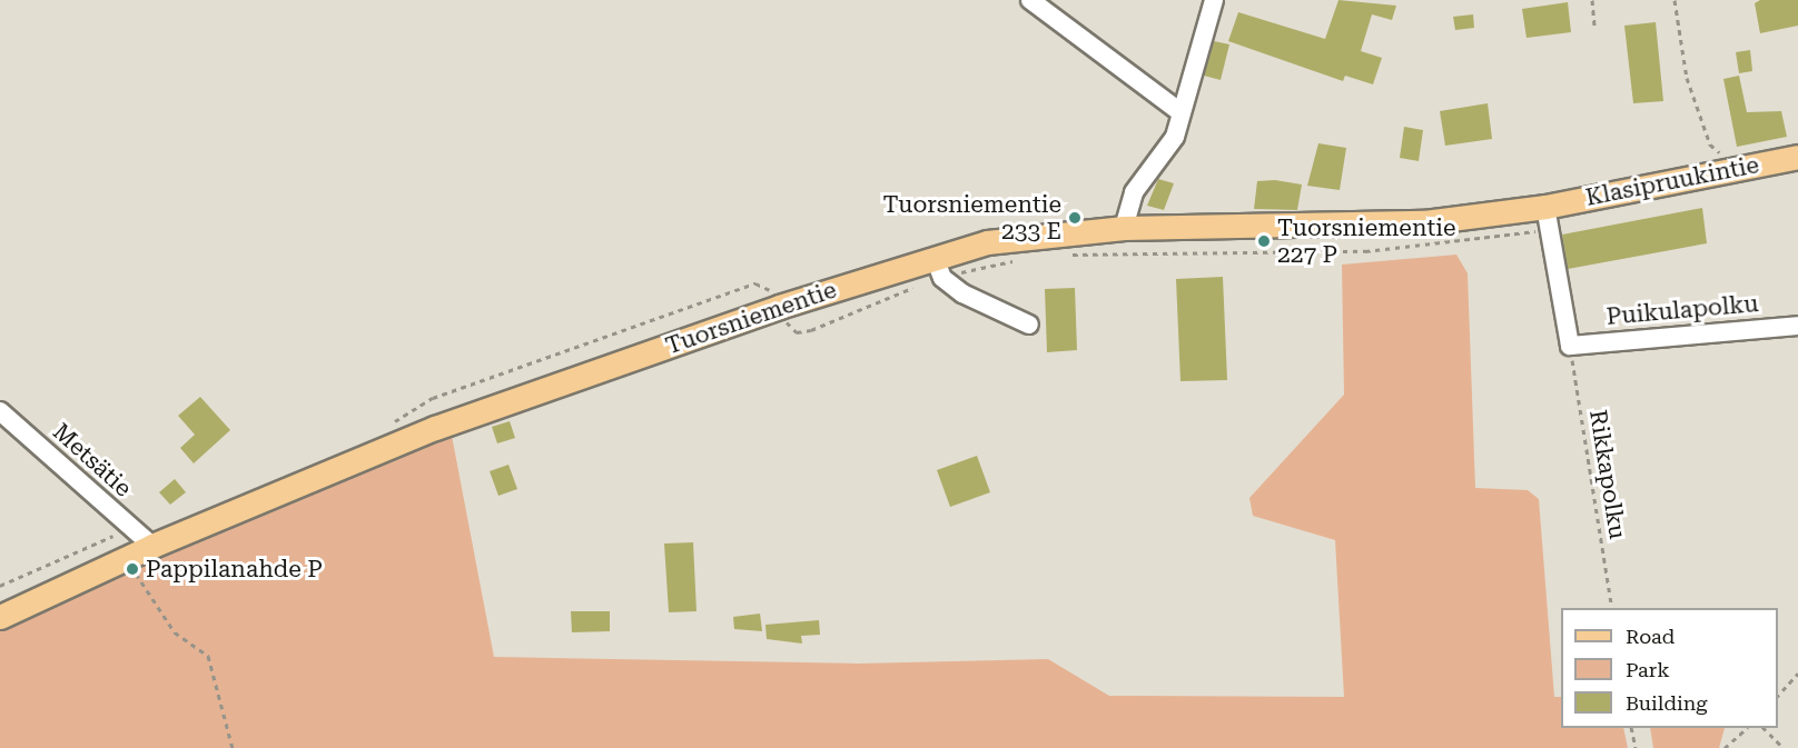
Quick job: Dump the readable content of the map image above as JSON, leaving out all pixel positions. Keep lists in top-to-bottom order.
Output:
{
  "streets": {
    "main road": ["Klasipruukintie", "Tuorsniementie"],
    "street": ["Puikulapolku", "Metsätie"],
    "path": ["Rikkapolku"]
  },
  "crossings": [
    ["Klasipruukintie", "Tuorsniementie"],
    ["Puikulapolku", "Rikkapolku"],
    ["Tuorsniementie", "Metsätie"]
  ],
  "places": ["Tuorsniementie 233 E", "Tuorsniementie 227 P", "Pappilanahde P"],
  "legend": ["Road", "Park", "Building"]
}
